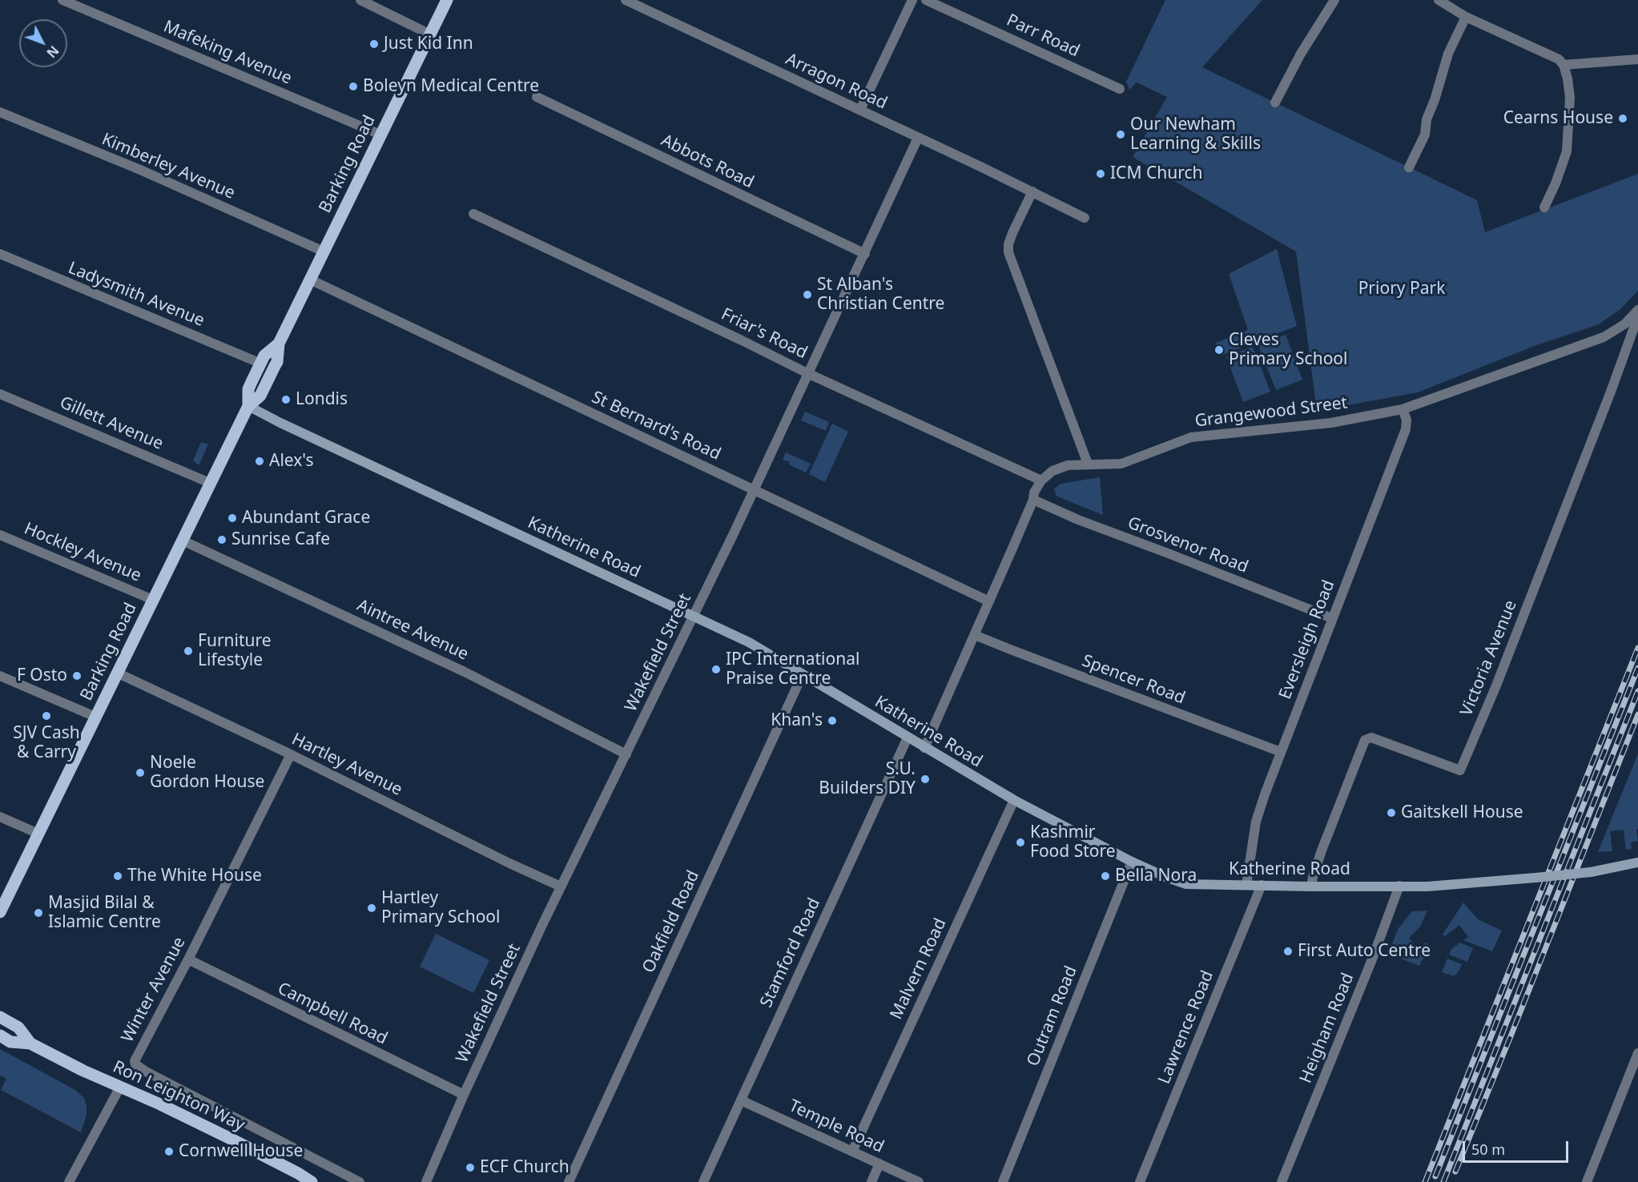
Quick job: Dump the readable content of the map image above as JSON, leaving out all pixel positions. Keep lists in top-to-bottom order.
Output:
{
  "streets": {
    "main road": ["Barking Road", "Katherine Road", "Ron Leighton Way"],
    "street": [
      "Parr Road",
      "Mafeking Avenue",
      "Arragon Road",
      "Abbots Road",
      "Kimberley Avenue",
      "Ladysmith Avenue",
      "Friar's Road",
      "Grangewood Street",
      "Gillett Avenue",
      "St Bernard's Road",
      "Grosvenor Road",
      "Hockley Avenue",
      "Aintree Avenue",
      "Eversleigh Road",
      "Wakefield Street",
      "Victoria Avenue",
      "Spencer Road",
      "Hartley Avenue",
      "Oakfield Road",
      "Stamford Road",
      "Malvern Road",
      "Winter Avenue",
      "Campbell Road",
      "Outram Road",
      "Lawrence Road",
      "Heigham Road",
      "Temple Road"
    ]
  },
  "crossings": [
    ["Mafeking Avenue", "Barking Road"],
    ["Arragon Road", "Wakefield Street"],
    ["Abbots Road", "Wakefield Street"],
    ["Barking Road", "Kimberley Avenue"],
    ["Barking Road", "Ladysmith Avenue"],
    ["Barking Road", "Gillett Avenue"],
    ["Barking Road", "St Bernard's Road"],
    ["Barking Road", "Katherine Road"],
    ["Barking Road", "Hockley Avenue"],
    ["Barking Road", "Aintree Avenue"],
    ["Barking Road", "Hartley Avenue"],
    ["Friar's Road", "Grangewood Street"],
    ["Friar's Road", "Wakefield Street"],
    ["Grangewood Street", "Eversleigh Road"],
    ["St Bernard's Road", "Wakefield Street"],
    ["Grosvenor Road", "Eversleigh Road"],
    ["Katherine Road", "Eversleigh Road"],
    ["Katherine Road", "Wakefield Street"],
    ["Katherine Road", "Victoria Avenue"],
    ["Katherine Road", "Oakfield Road"],
    ["Katherine Road", "Stamford Road"],
    ["Katherine Road", "Malvern Road"],
    ["Katherine Road", "Outram Road"],
    ["Katherine Road", "Lawrence Road"],
    ["Katherine Road", "Heigham Road"],
    ["Aintree Avenue", "Wakefield Street"],
    ["Eversleigh Road", "Spencer Road"],
    ["Wakefield Street", "Hartley Avenue"],
    ["Wakefield Street", "Campbell Road"],
    ["Hartley Avenue", "Winter Avenue"],
    ["Stamford Road", "Temple Road"],
    ["Malvern Road", "Temple Road"],
    ["Winter Avenue", "Campbell Road"]
  ],
  "parks": ["Priory Park"],
  "places": [
    "Just Kid Inn",
    "Boleyn Medical Centre",
    "Cearns House",
    "Our Newham Learning & Skills",
    "ICM Church",
    "St Alban's Christian Centre",
    "Cleves Primary School",
    "Londis",
    "Alex's",
    "Abundant Grace",
    "Sunrise Cafe",
    "Furniture Lifestyle",
    "IPC International Praise Centre",
    "F Osto",
    "SJV Cash & Carry",
    "Khan's",
    "Noele Gordon House",
    "S.U. Builders DIY",
    "Gaitskell House",
    "Kashmir Food Store",
    "The White House",
    "Bella Nora",
    "Hartley Primary School",
    "Masjid Bilal & Islamic Centre",
    "First Auto Centre",
    "Cornwell House",
    "ECF Church"
  ],
  "scale_bar": "50 m",
  "north": "bottom right"
}
